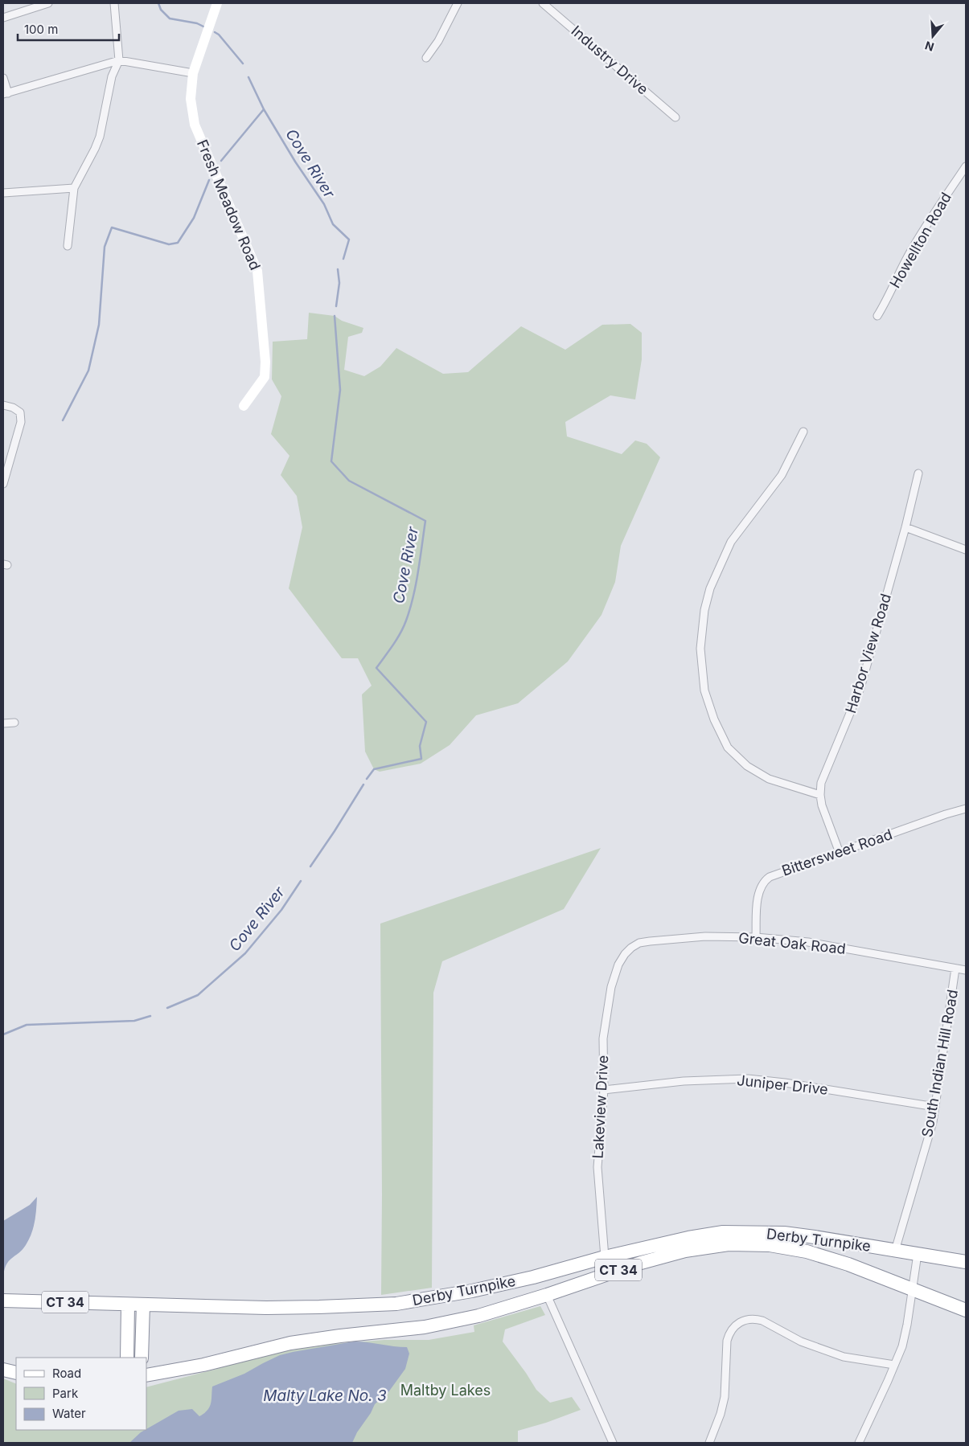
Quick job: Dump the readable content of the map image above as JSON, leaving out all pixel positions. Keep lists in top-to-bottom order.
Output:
{
  "streets": {
    "highway": ["Derby Turnpike", "CT 34"],
    "street": [
      "Industry Drive",
      "Fresh Meadow Road",
      "Howellton Road",
      "Harbor View Road",
      "Bittersweet Road",
      "Great Oak Road",
      "South Indian Hill Road",
      "Juniper Drive",
      "Lakeview Drive"
    ]
  },
  "crossings": [
    ["Harbor View Road", "Bittersweet Road"],
    ["Bittersweet Road", "Great Oak Road"],
    ["Great Oak Road", "South Indian Hill Road"],
    ["Great Oak Road", "Lakeview Drive"],
    ["South Indian Hill Road", "Juniper Drive"],
    ["South Indian Hill Road", "Derby Turnpike"],
    ["Juniper Drive", "Lakeview Drive"],
    ["Lakeview Drive", "Derby Turnpike"]
  ],
  "water": ["Cove River", "Malty Lake No. 3"],
  "parks": ["Maltby Lakes"],
  "legend": ["Road", "Park", "Water"],
  "scale_bar": "100 m",
  "north": "bottom"
}
